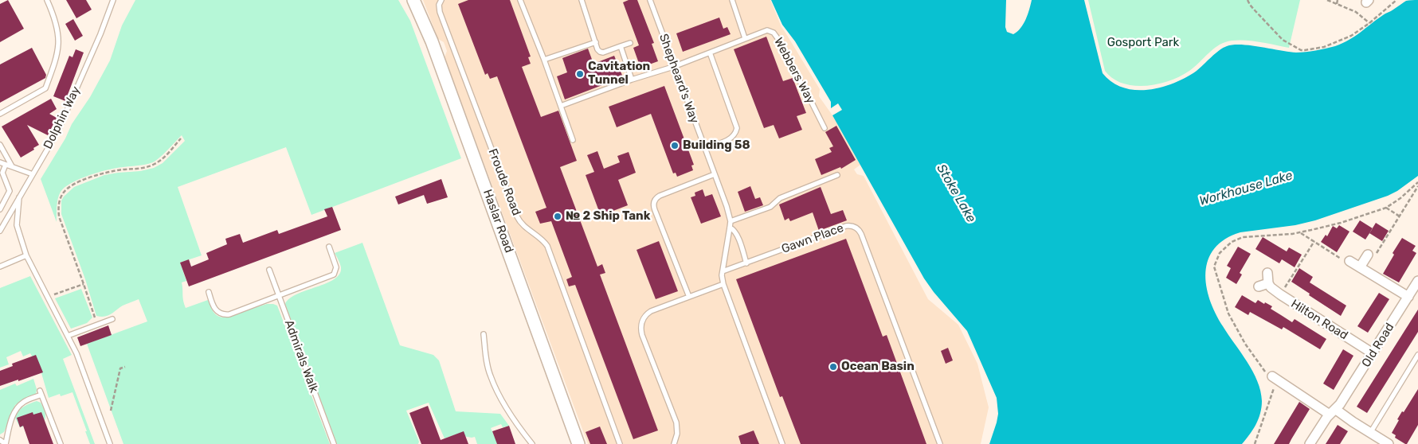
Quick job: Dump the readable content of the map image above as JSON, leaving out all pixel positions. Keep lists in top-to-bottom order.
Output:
{
  "streets": {
    "street": ["Haslar Road", "Hilton Road", "Old Road"],
    "lane": [
      "Webbers Way",
      "Shepheard's Way",
      "Dolphin Way",
      "Froude Road",
      "Gawn Place",
      "Admirals Walk"
    ]
  },
  "crossings": [
    ["Webbers Way", "Shepheard's Way"],
    ["Shepheard's Way", "Gawn Place"],
    ["Hilton Road", "Old Road"]
  ],
  "water": ["Workhouse Lake", "Stoke Lake"],
  "parks": ["Gosport Park"],
  "places": [
    "Cavitation Tunnel",
    "Building 58",
    "№ 2 Ship Tank",
    "Ocean Basin"
  ]
}
